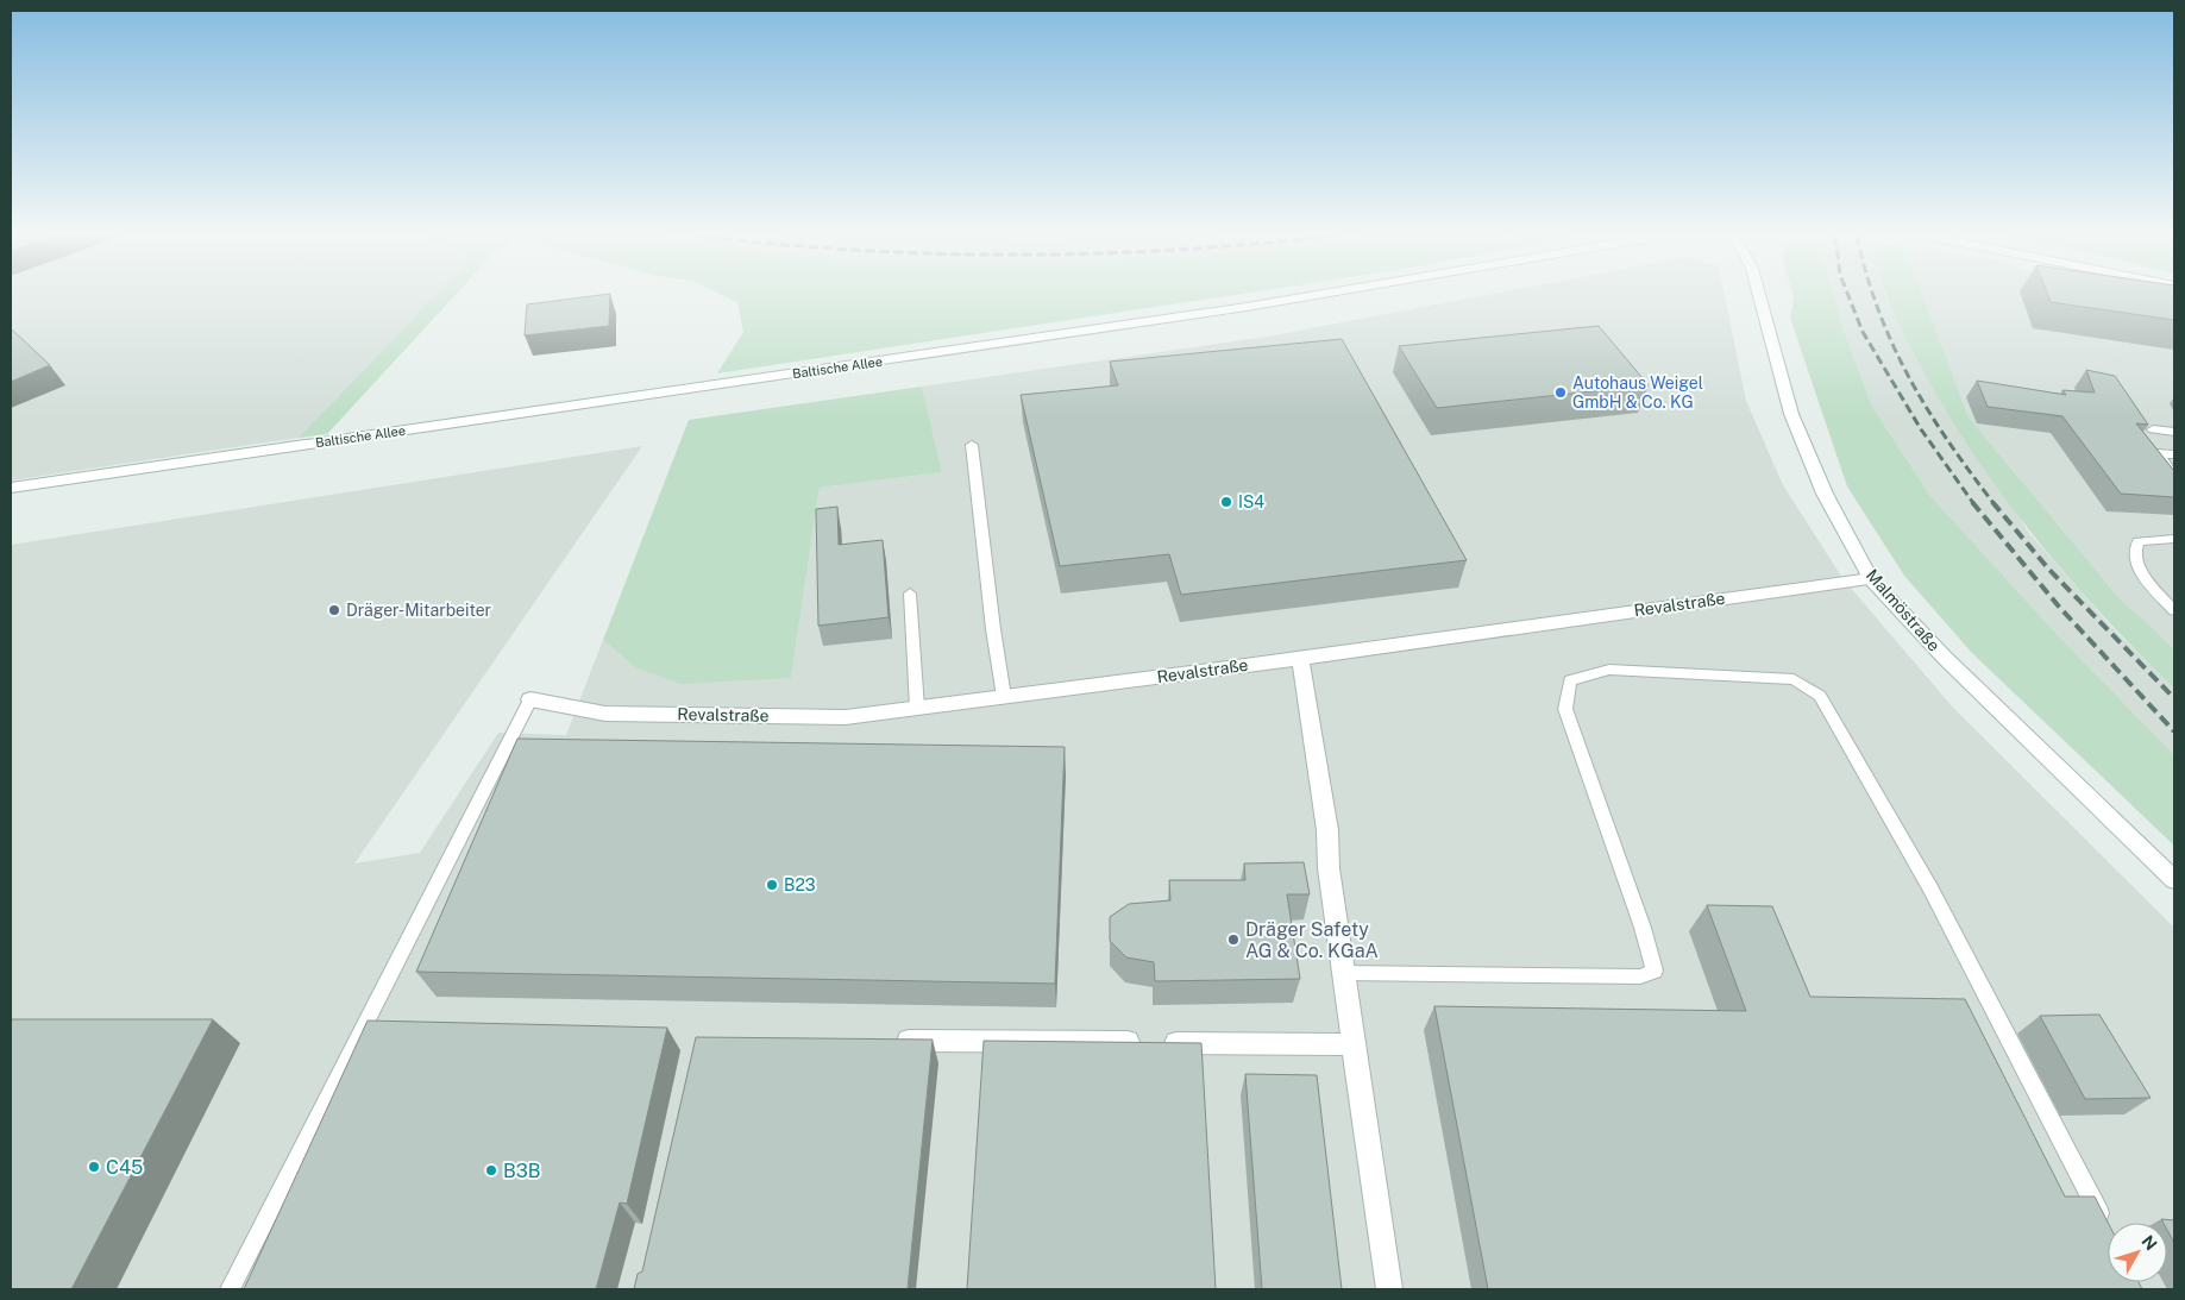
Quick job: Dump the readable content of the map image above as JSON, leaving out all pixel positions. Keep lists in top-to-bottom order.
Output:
{
  "streets": {
    "street": ["Baltische Allee", "Revalstraße", "Malmöstraße"]
  },
  "crossings": [
    ["Revalstraße", "Malmöstraße"]
  ],
  "places": [
    "Autohaus Weigel GmbH & Co. KG",
    "IS4",
    "Dräger-Mitarbeiter",
    "B23",
    "Dräger Safety AG & Co. KGaA",
    "C45",
    "B3B"
  ],
  "north": "top right"
}
